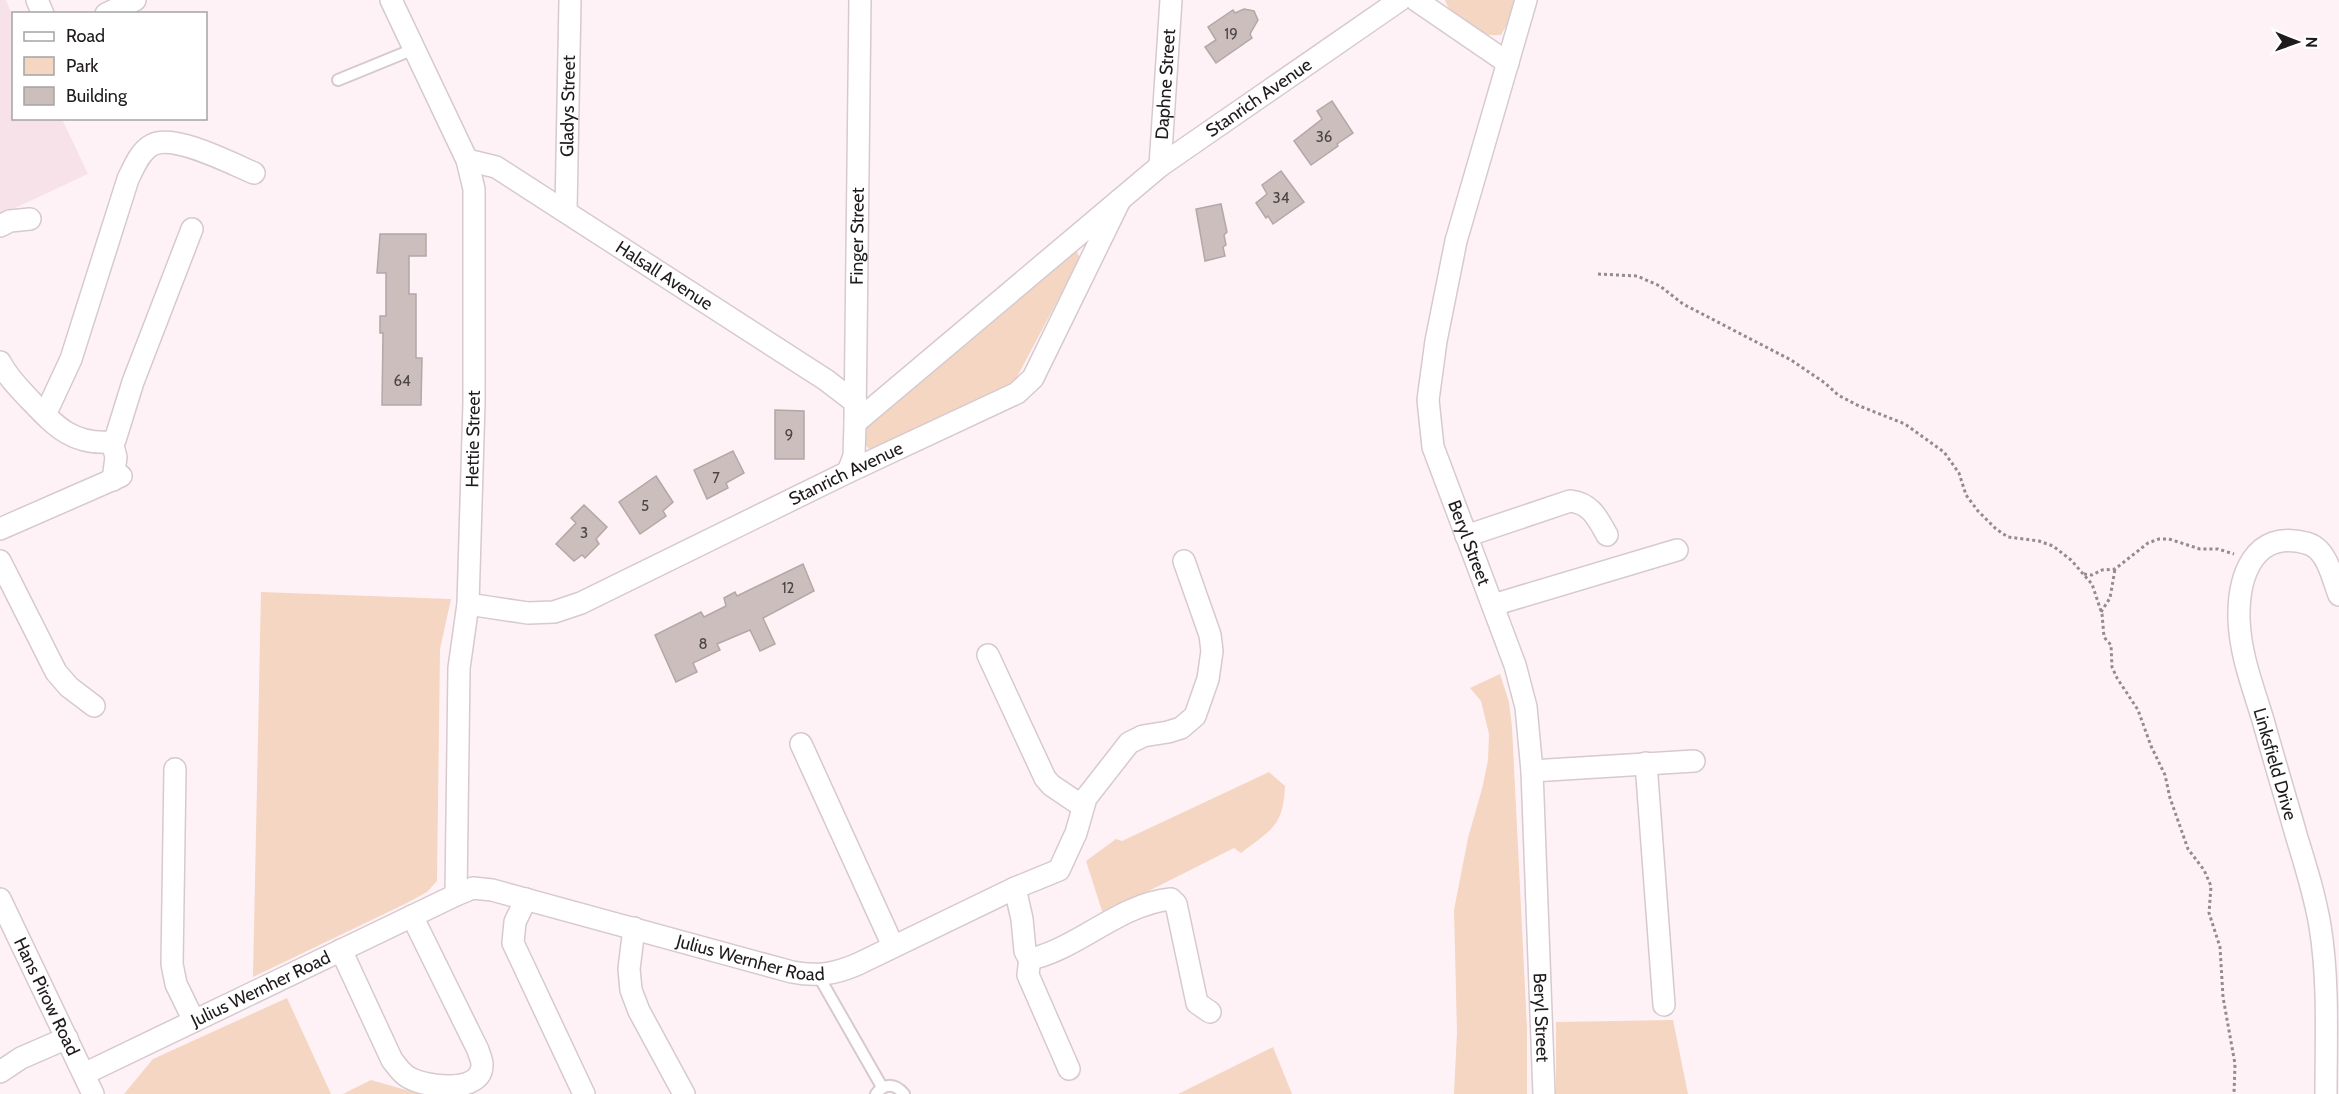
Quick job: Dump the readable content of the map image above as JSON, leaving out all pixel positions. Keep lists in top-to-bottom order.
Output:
{
  "streets": {
    "street": [
      "Daphne Street",
      "Stanrich Avenue",
      "Gladys Street",
      "Finger Street",
      "Halsall Avenue",
      "Hettie Street",
      "Beryl Street",
      "Linksfield Drive",
      "Julius Wernher Road",
      "Hans Pirow Road"
    ]
  },
  "crossings": [
    ["Daphne Street", "Stanrich Avenue"],
    ["Stanrich Avenue", "Finger Street"],
    ["Stanrich Avenue", "Halsall Avenue"],
    ["Stanrich Avenue", "Hettie Street"],
    ["Gladys Street", "Halsall Avenue"],
    ["Finger Street", "Halsall Avenue"],
    ["Halsall Avenue", "Hettie Street"],
    ["Hettie Street", "Julius Wernher Road"],
    ["Julius Wernher Road", "Hans Pirow Road"]
  ],
  "house_numbers": [
    "19",
    "36",
    "34",
    "64",
    "9",
    "7",
    "5",
    "3",
    "12",
    "8"
  ],
  "legend": ["Road", "Park", "Building"],
  "north": "right"
}
